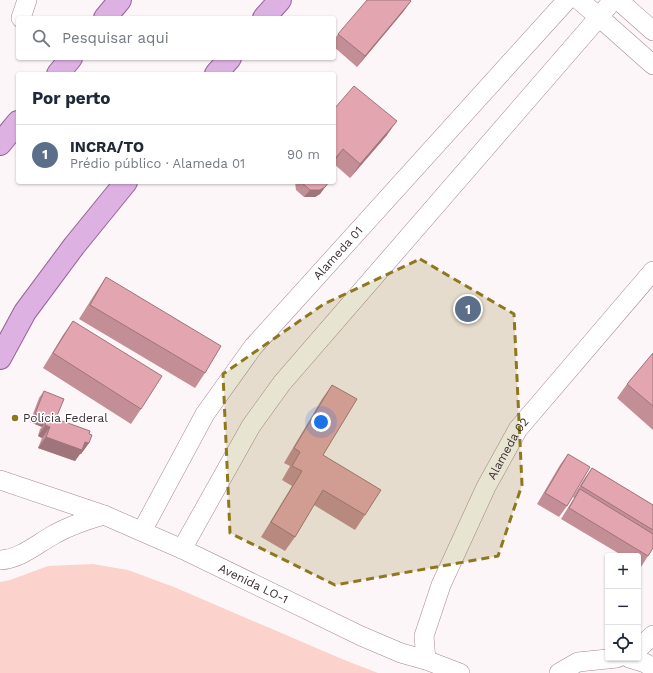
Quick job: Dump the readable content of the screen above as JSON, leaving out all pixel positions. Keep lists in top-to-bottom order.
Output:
{
  "streets": {
    "street": ["Alameda 01", "Alameda 02", "Avenida LO-1"]
  },
  "crossings": [
    ["Alameda 01", "Avenida LO-1"],
    ["Alameda 02", "Avenida LO-1"]
  ],
  "places": ["Polícia Federal"],
  "page": {
    "search": "Pesquisar aqui",
    "heading": "Por perto",
    "list": [
      {
        "mark": "1",
        "name": "INCRA/TO",
        "note": "Prédio público · Alameda 01",
        "value": "90 m"
      }
    ],
    "pins": "1",
    "map_buttons": ["+", "−"]
  }
}
